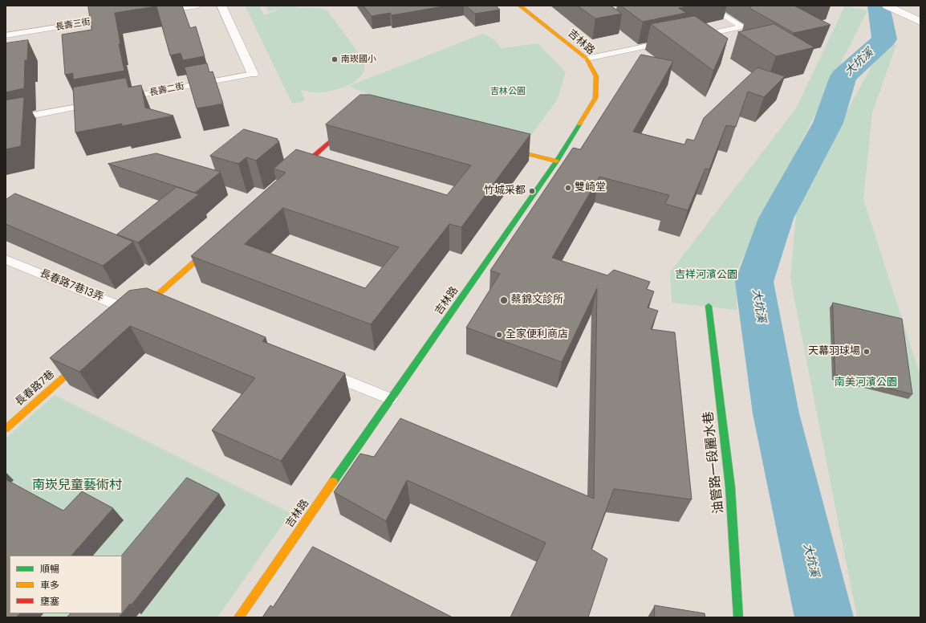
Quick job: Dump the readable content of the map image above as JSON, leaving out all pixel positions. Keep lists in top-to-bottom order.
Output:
{
  "streets": {
    "street": ["吉林路", "長春路7巷", "油管路一段麗水巷"],
    "lane": ["長壽三街", "長壽二街", "長春路7巷13弄"]
  },
  "water": ["大坑溪"],
  "parks": [
    "吉林公園",
    "吉祥河濱公園",
    "南美河濱公園",
    "南崁兒童藝術村"
  ],
  "places": [
    "南崁國小",
    "雙崎堂",
    "竹城采都",
    "蔡錦文診所",
    "全家便利商店",
    "天幕羽球場"
  ],
  "legend": ["順暢", "車多", "壅塞"]
}
